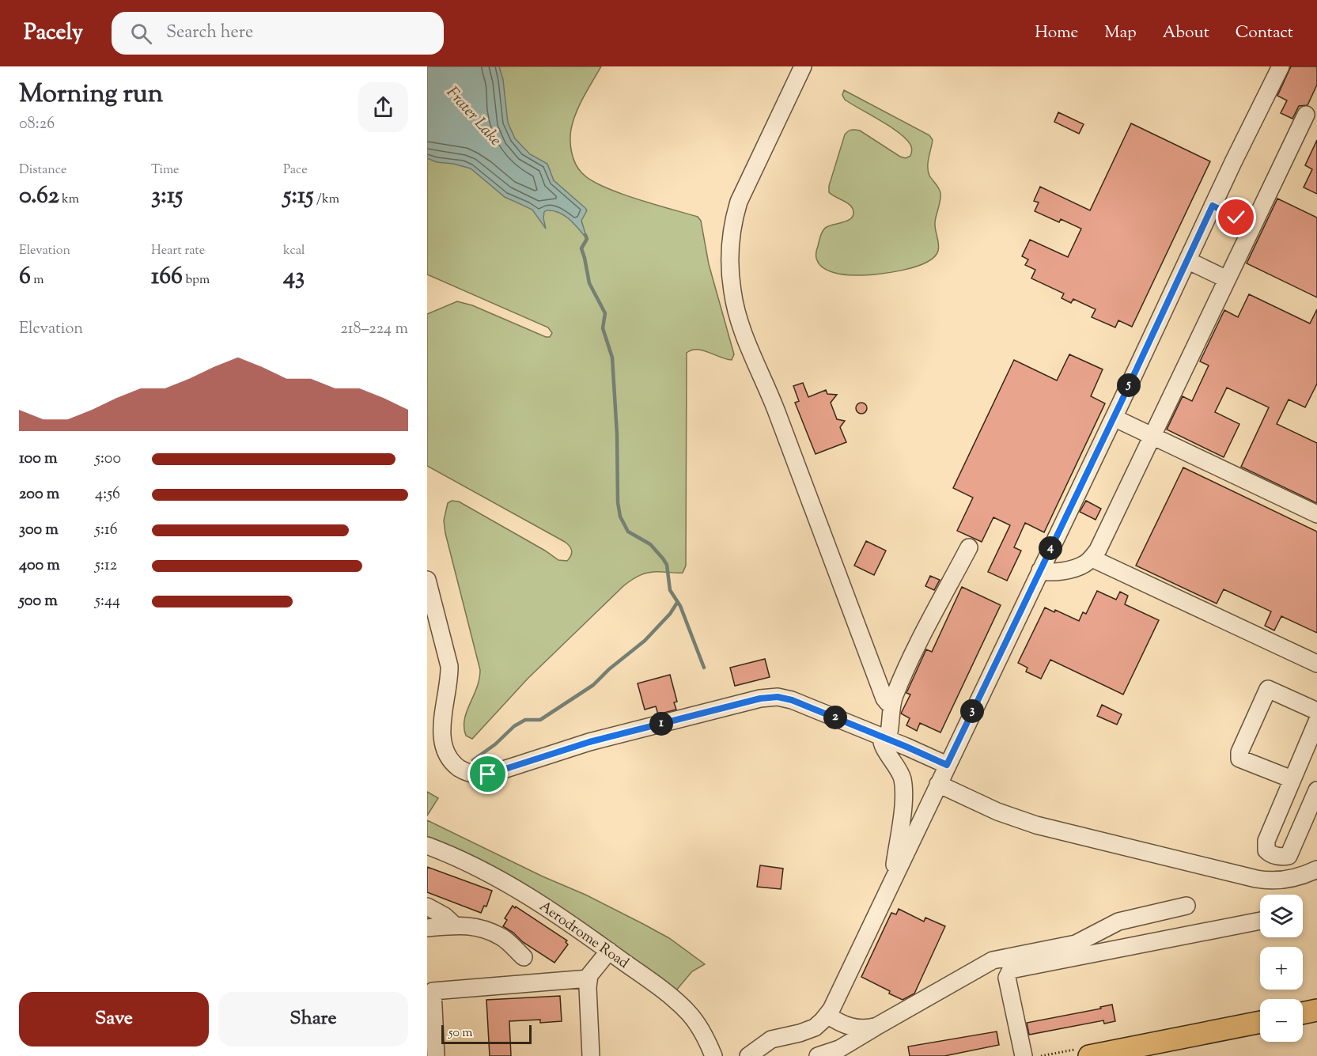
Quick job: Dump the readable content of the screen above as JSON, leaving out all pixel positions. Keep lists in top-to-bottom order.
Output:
{
  "streets": {
    "street": ["Aerodrome Road"]
  },
  "water": ["Frater Lake"],
  "scale_bar": "50 m",
  "page": {
    "header": "Pacely",
    "search": "Search here",
    "nav": [
      "Home",
      "Map",
      "About",
      "Contact"
    ],
    "heading": ["Morning run", "08:26"],
    "stats": [
      ["Distance", "0.62 km"],
      ["Time", "3:15"],
      ["Pace", "5:15 /km"],
      ["Elevation", "6 m"],
      ["Heart rate", "166 bpm"],
      ["kcal", "43"]
    ],
    "chart": ["Elevation", "218–224 m"],
    "pins": [
      "5",
      "4",
      "3",
      "2",
      "1"
    ],
    "list": [
      {
        "name": "100 m",
        "note": "5:00"
      },
      {
        "name": "200 m",
        "note": "4:56"
      },
      {
        "name": "300 m",
        "note": "5:16"
      },
      {
        "name": "400 m",
        "note": "5:12"
      },
      {
        "name": "500 m",
        "note": "5:44"
      }
    ],
    "map_buttons": ["+", "−"],
    "buttons": ["Save", "Share"],
    "scale": "50 m"
  }
}
